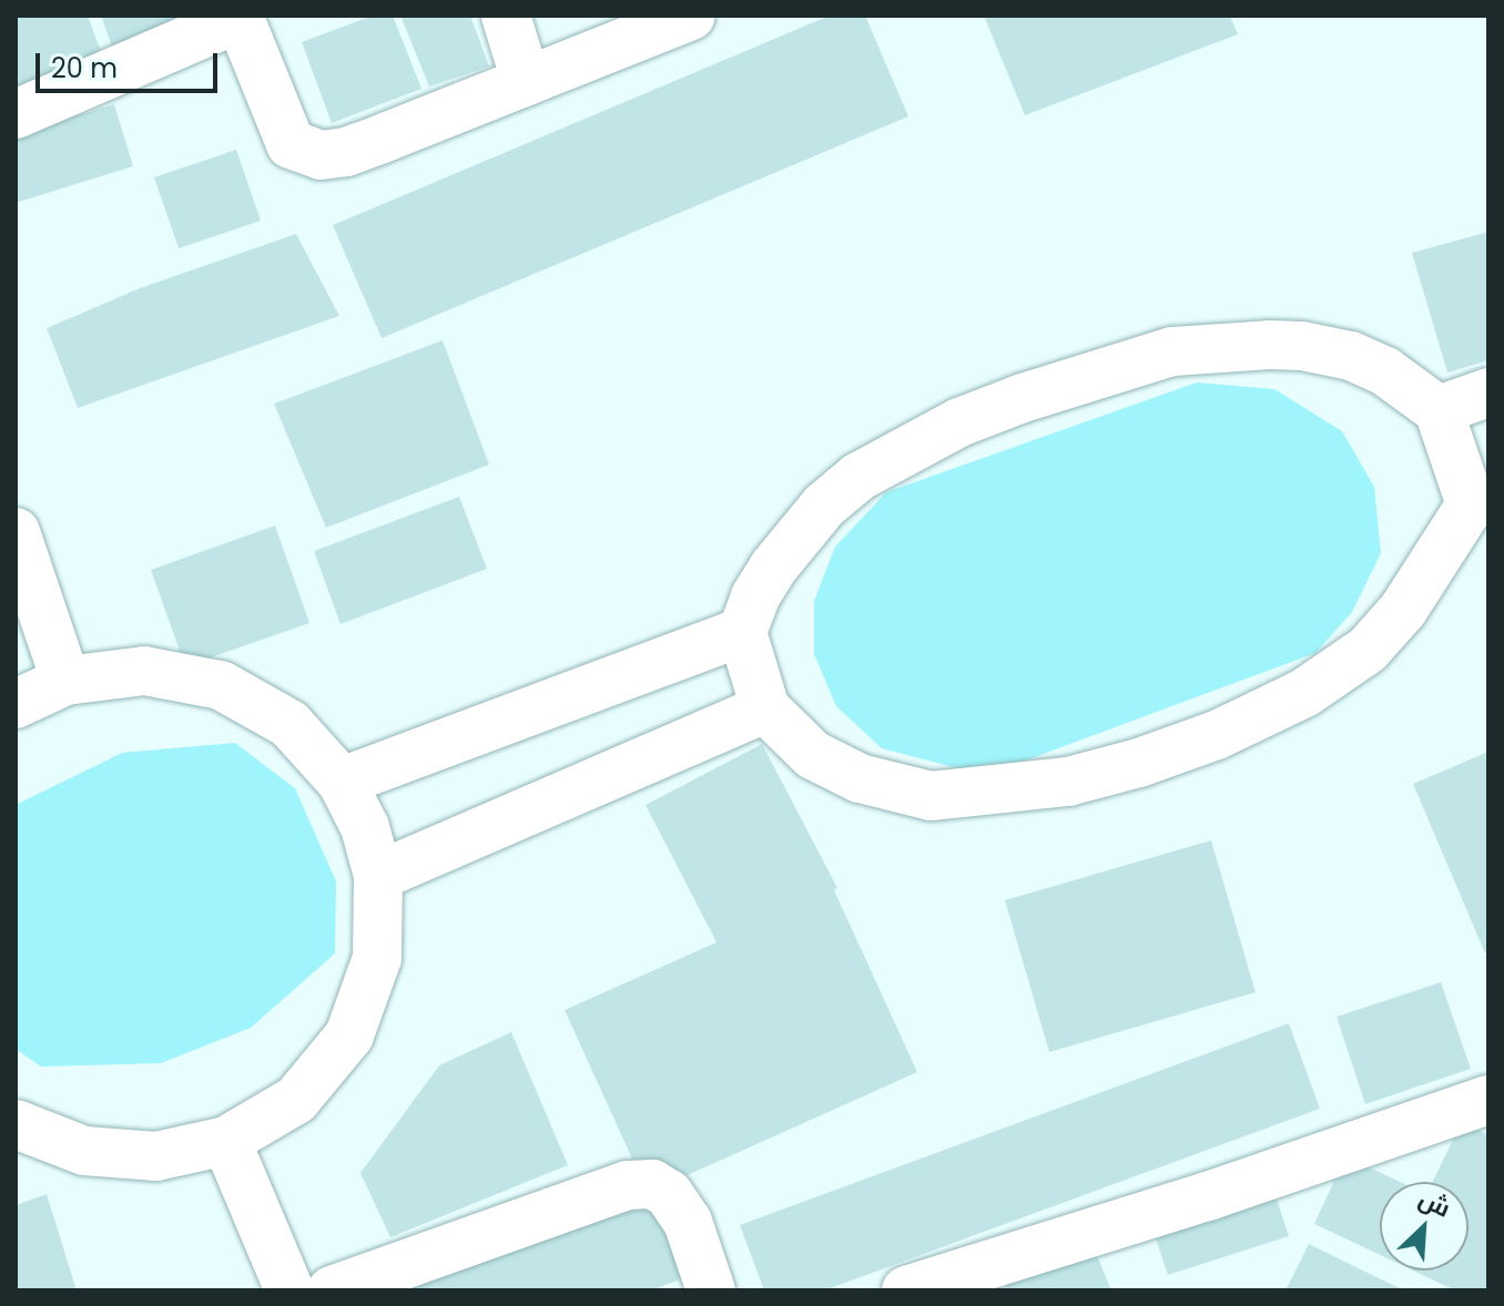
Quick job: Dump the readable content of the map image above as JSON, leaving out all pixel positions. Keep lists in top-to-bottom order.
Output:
{
  "scale_bar": "20 m",
  "north": "top right"
}
